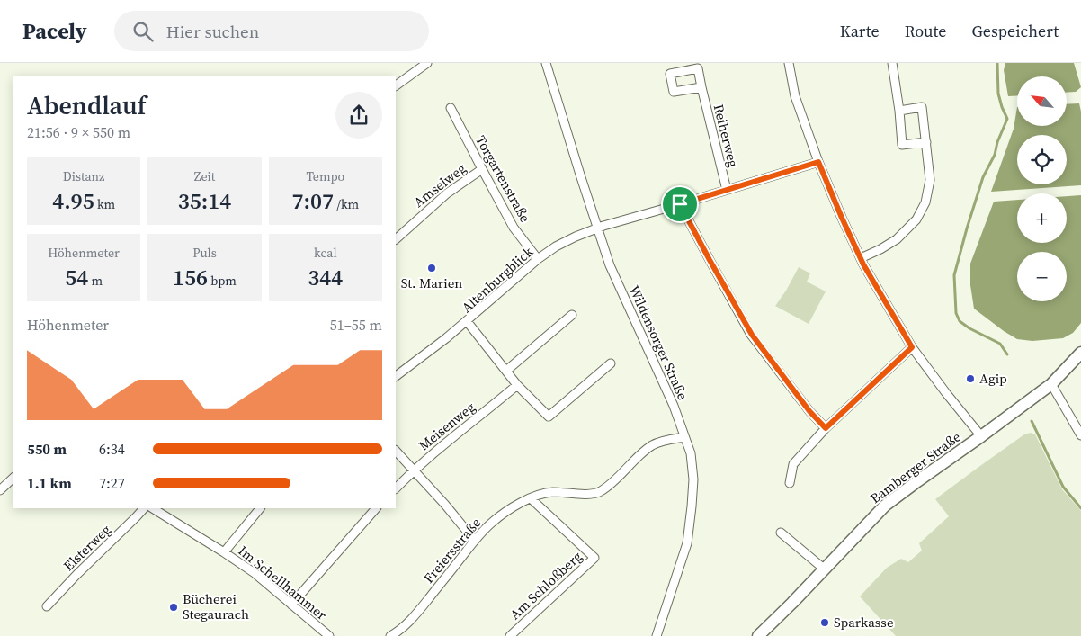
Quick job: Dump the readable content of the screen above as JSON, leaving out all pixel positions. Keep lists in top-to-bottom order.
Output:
{
  "streets": {
    "main road": ["Bamberger Straße"],
    "street": [
      "Reiherweg",
      "Torgartenstraße",
      "Amselweg",
      "Altenburgblick",
      "Wildensorger Straße",
      "Meisenweg",
      "Elsterweg",
      "Freiersstraße",
      "Im Schellhammer",
      "Am Schloßberg"
    ]
  },
  "crossings": [
    ["Reiherweg", "Altenburgblick"],
    ["Torgartenstraße", "Amselweg"],
    ["Torgartenstraße", "Altenburgblick"],
    ["Altenburgblick", "Wildensorger Straße"],
    ["Altenburgblick", "Meisenweg"],
    ["Wildensorger Straße", "Freiersstraße"],
    ["Freiersstraße", "Am Schloßberg"]
  ],
  "places": [
    "St. Marien",
    "Agip",
    "Bücherei Stegaurach",
    "Sparkasse"
  ],
  "north": "top left",
  "page": {
    "header": "Pacely",
    "search": "Hier suchen",
    "nav": ["Karte", "Route", "Gespeichert"],
    "map_buttons": ["+", "−"],
    "heading": ["Abendlauf", "21:56 · 9 × 550 m"],
    "stats": [
      ["Distanz", "4.95 km"],
      ["Zeit", "35:14"],
      ["Tempo", "7:07 /km"],
      ["Höhenmeter", "54 m"],
      ["Puls", "156 bpm"],
      ["kcal", "344"]
    ],
    "chart": ["Höhenmeter", "51–55 m"],
    "list": [
      {
        "name": "550 m",
        "note": "6:34"
      },
      {
        "name": "1.1 km",
        "note": "7:27"
      }
    ]
  }
}
